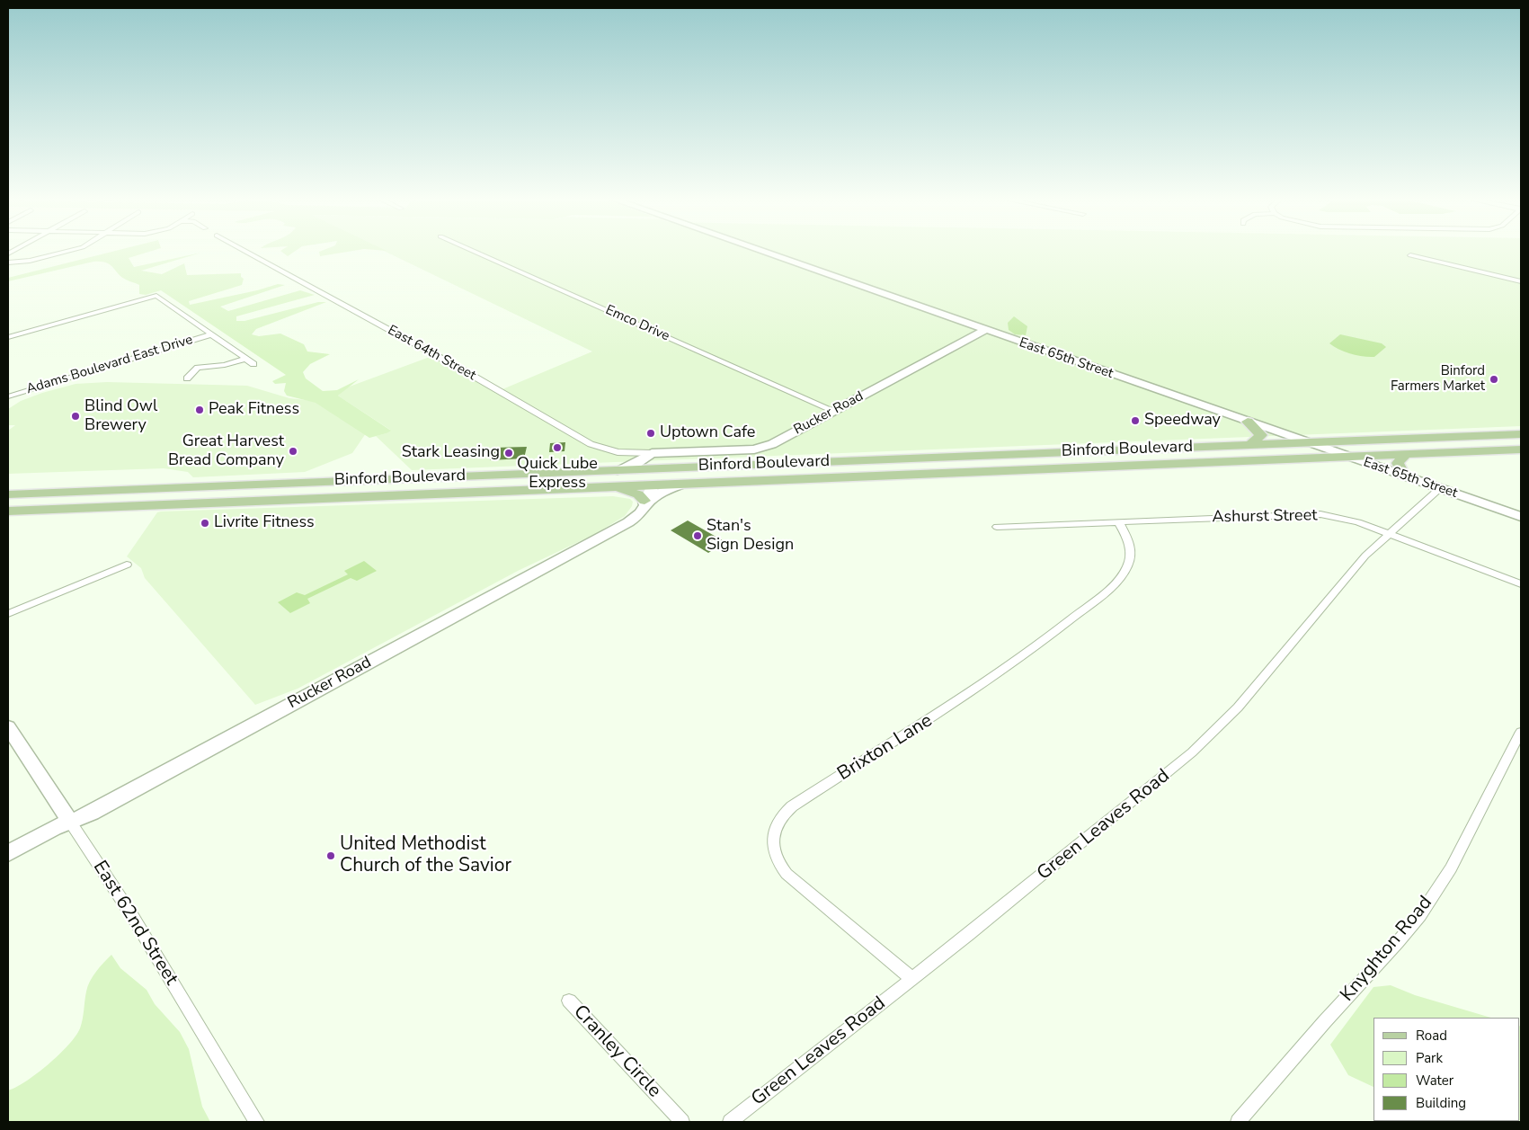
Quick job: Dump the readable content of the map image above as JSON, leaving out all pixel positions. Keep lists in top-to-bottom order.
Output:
{
  "streets": {
    "main road": ["Binford Boulevard"],
    "street": [
      "Emco Drive",
      "East 64th Street",
      "East 65th Street",
      "Adams Boulevard East Drive",
      "Rucker Road",
      "Ashurst Street",
      "Brixton Lane",
      "Green Leaves Road",
      "East 62nd Street",
      "Knyghton Road",
      "Cranley Circle"
    ]
  },
  "crossings": [
    ["Emco Drive", "Rucker Road"],
    ["East 64th Street", "Rucker Road"],
    ["East 65th Street", "Rucker Road"],
    ["East 65th Street", "Binford Boulevard"],
    ["East 65th Street", "Green Leaves Road"],
    ["Rucker Road", "Binford Boulevard"],
    ["Rucker Road", "East 62nd Street"],
    ["Ashurst Street", "Brixton Lane"],
    ["Ashurst Street", "Green Leaves Road"],
    ["Brixton Lane", "Green Leaves Road"]
  ],
  "places": [
    "Binford Farmers Market",
    "Peak Fitness",
    "Blind Owl Brewery",
    "Speedway",
    "Uptown Cafe",
    "Quick Lube Express",
    "Great Harvest Bread Company",
    "Stark Leasing",
    "Livrite Fitness",
    "Stan's Sign Design",
    "United Methodist Church of the Savior"
  ],
  "legend": [
    "Road",
    "Park",
    "Water",
    "Building"
  ]
}
